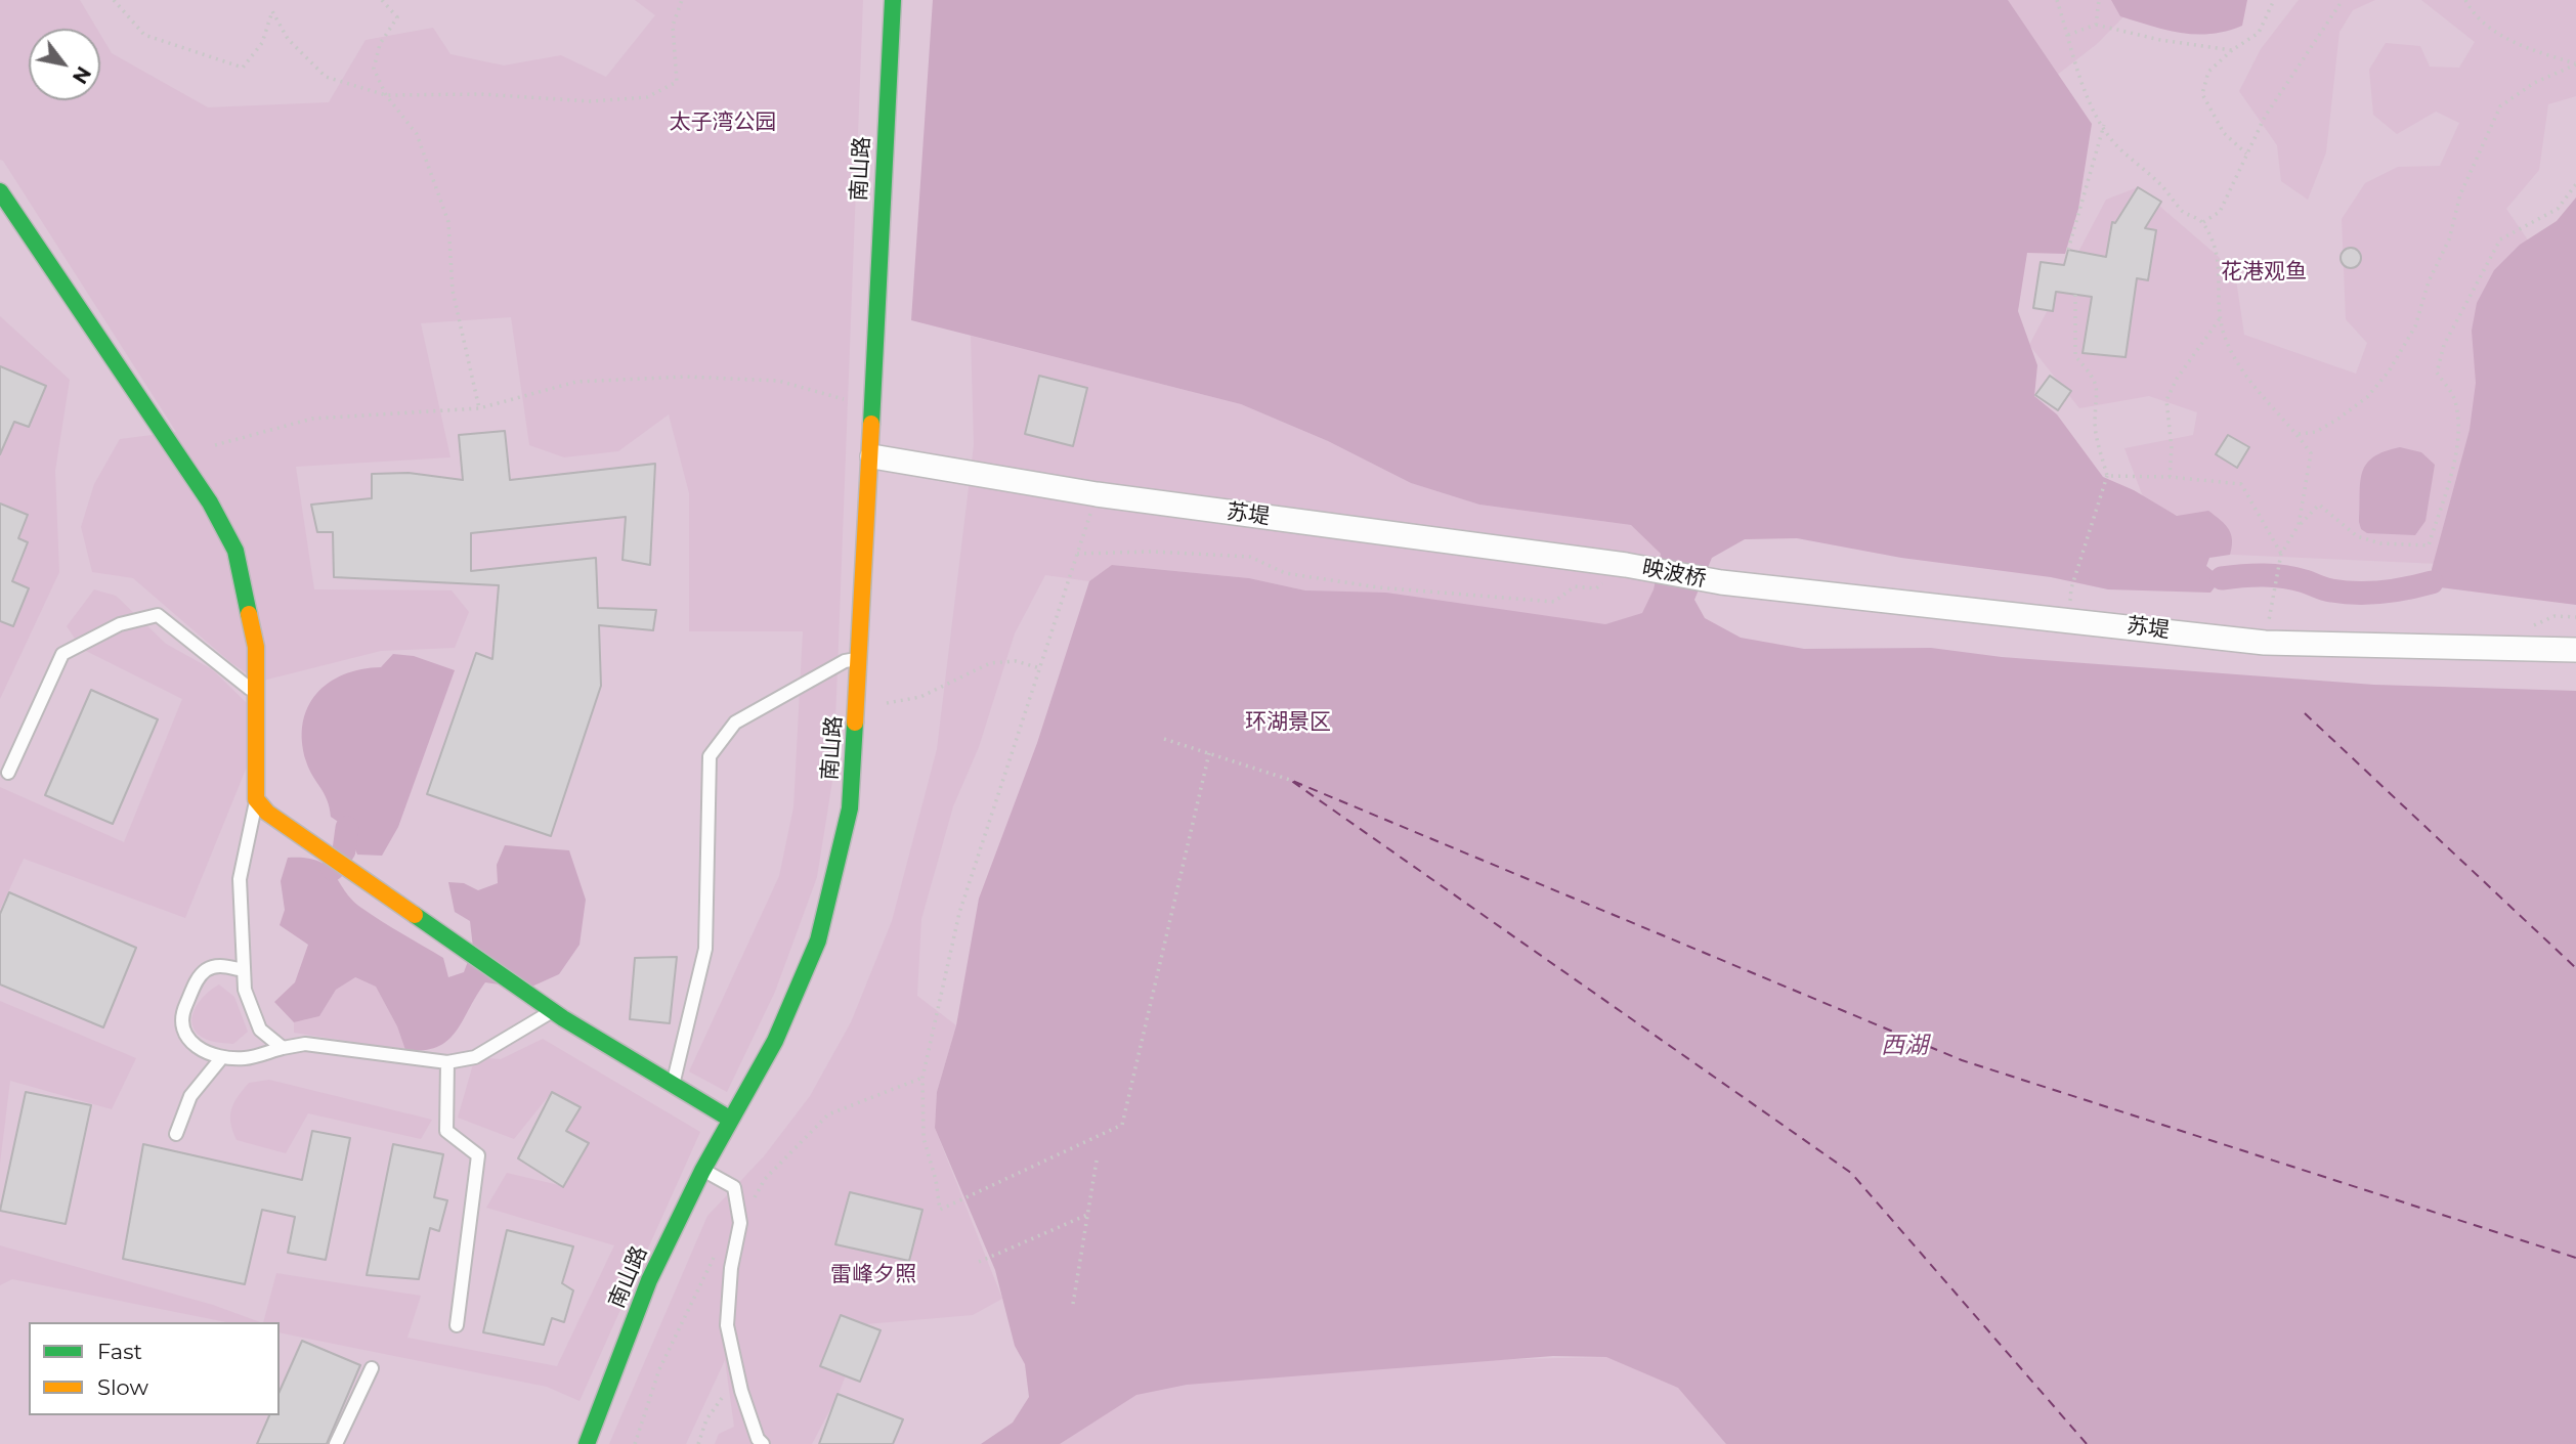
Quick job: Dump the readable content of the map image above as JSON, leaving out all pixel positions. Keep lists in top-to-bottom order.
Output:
{
  "streets": {
    "main road": ["南山路"],
    "street": ["苏堤", "映波桥"]
  },
  "crossings": [
    ["南山路", "苏堤"],
    ["苏堤", "映波桥"]
  ],
  "water": ["西湖"],
  "parks": [
    "太子湾公园",
    "花港观鱼",
    "环湖景区",
    "雷峰夕照"
  ],
  "legend": ["Fast", "Slow"],
  "north": "bottom right"
}
